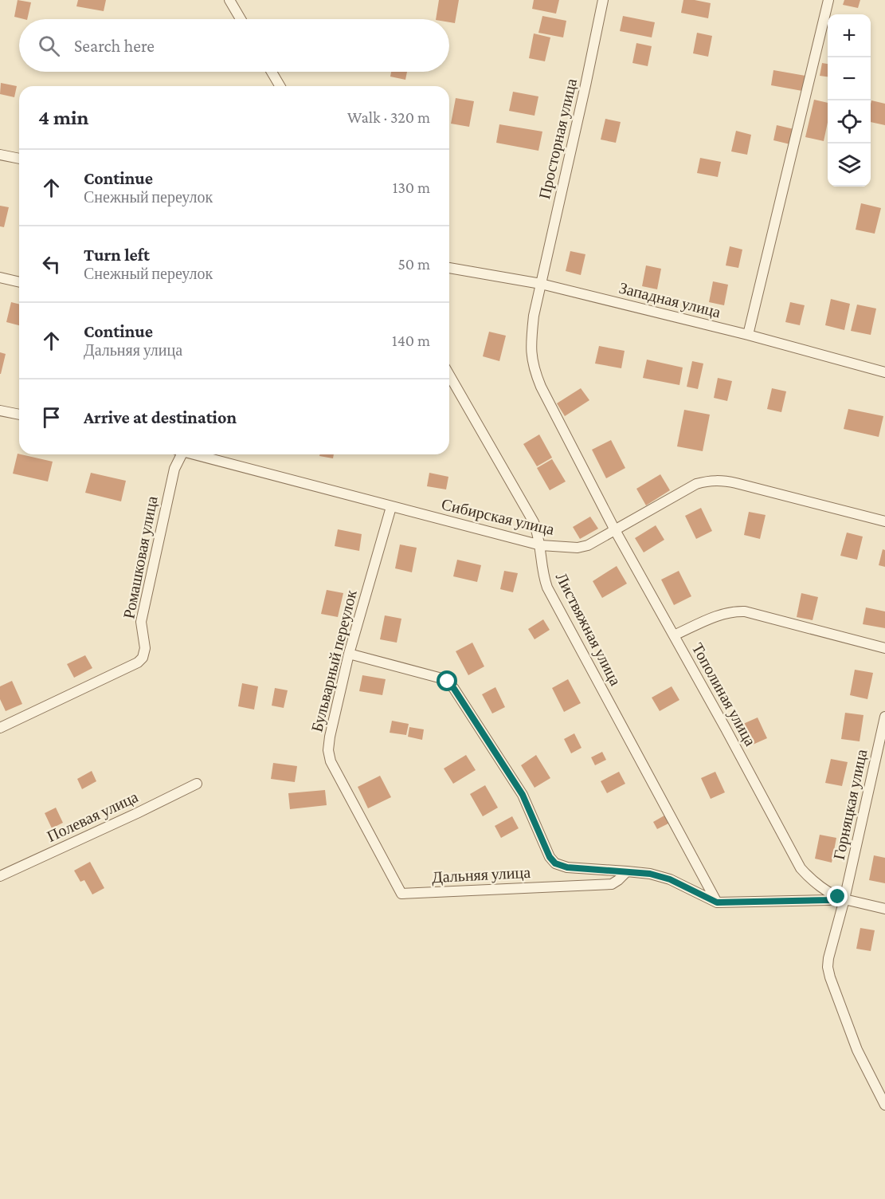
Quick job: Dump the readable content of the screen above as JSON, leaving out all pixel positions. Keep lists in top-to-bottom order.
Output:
{
  "streets": {
    "street": [
      "Просторная улица",
      "Западная улица",
      "Сибирская улица",
      "Ромашковая улица",
      "Листвяжная улица",
      "Бульварный переулок",
      "Тополиная улица",
      "Горняцкая улица",
      "Полевая улица",
      "Дальняя улица"
    ]
  },
  "crossings": [
    ["Просторная улица", "Западная улица"],
    ["Просторная улица", "Тополиная улица"],
    ["Западная улица", "Тополиная улица"],
    ["Сибирская улица", "Листвяжная улица"],
    ["Сибирская улица", "Бульварный переулок"],
    ["Сибирская улица", "Тополиная улица"],
    ["Бульварный переулок", "Дальняя улица"],
    ["Тополиная улица", "Горняцкая улица"]
  ],
  "page": {
    "map_buttons": ["+", "−"],
    "search": "Search here",
    "heading": ["4 min", "Walk · 320 m"],
    "list": [
      ["Continue", "Снежный переулок", "130 m"],
      ["Turn left", "Снежный переулок", "50 m"],
      ["Continue", "Дальняя улица", "140 m"],
      "Arrive at destination"
    ]
  }
}
